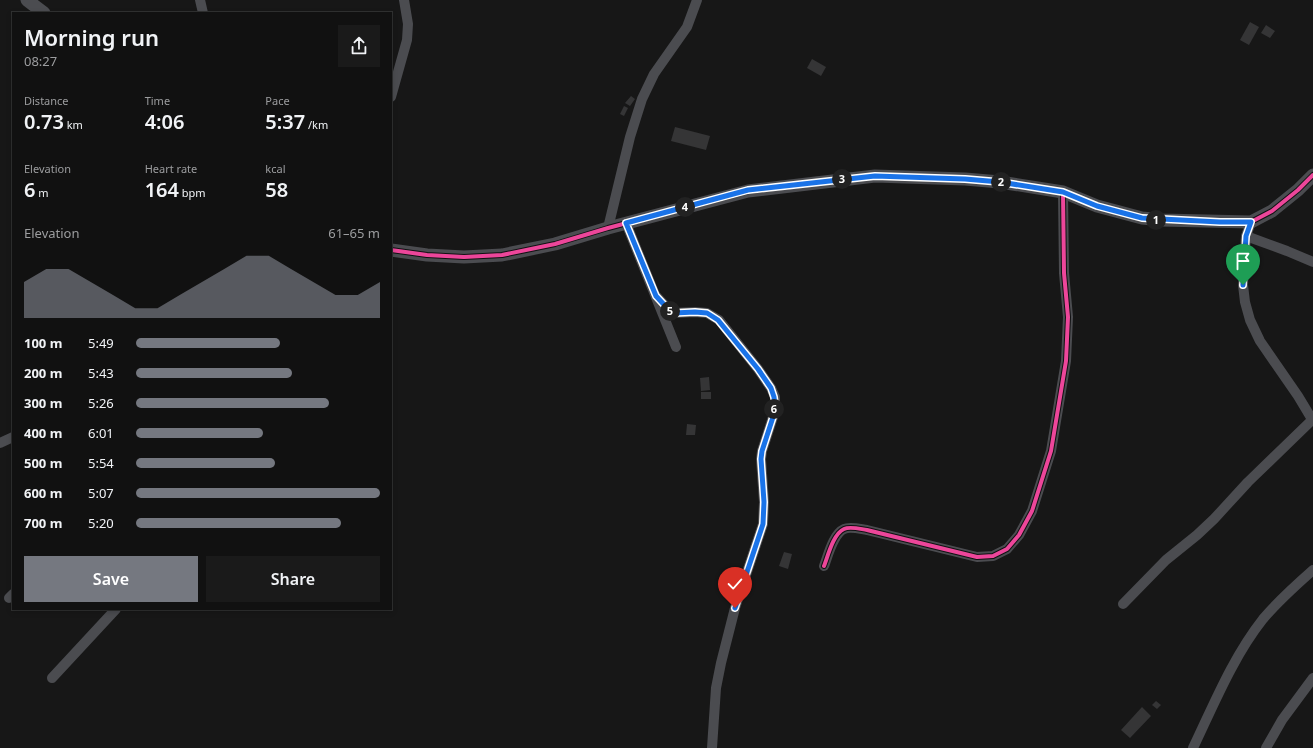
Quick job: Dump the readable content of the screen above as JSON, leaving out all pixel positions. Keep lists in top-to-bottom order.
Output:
{
  "page": {
    "heading": ["Morning run", "08:27"],
    "stats": [
      ["Distance", "0.73 km"],
      ["Time", "4:06"],
      ["Pace", "5:37 /km"],
      ["Elevation", "6 m"],
      ["Heart rate", "164 bpm"],
      ["kcal", "58"]
    ],
    "pins": [
      "3",
      "2",
      "4",
      "1",
      "5",
      "6"
    ],
    "chart": ["Elevation", "61–65 m"],
    "list": [
      {
        "name": "100 m",
        "note": "5:49"
      },
      {
        "name": "200 m",
        "note": "5:43"
      },
      {
        "name": "300 m",
        "note": "5:26"
      },
      {
        "name": "400 m",
        "note": "6:01"
      },
      {
        "name": "500 m",
        "note": "5:54"
      },
      {
        "name": "600 m",
        "note": "5:07"
      },
      {
        "name": "700 m",
        "note": "5:20"
      }
    ],
    "buttons": ["Save", "Share"]
  }
}
